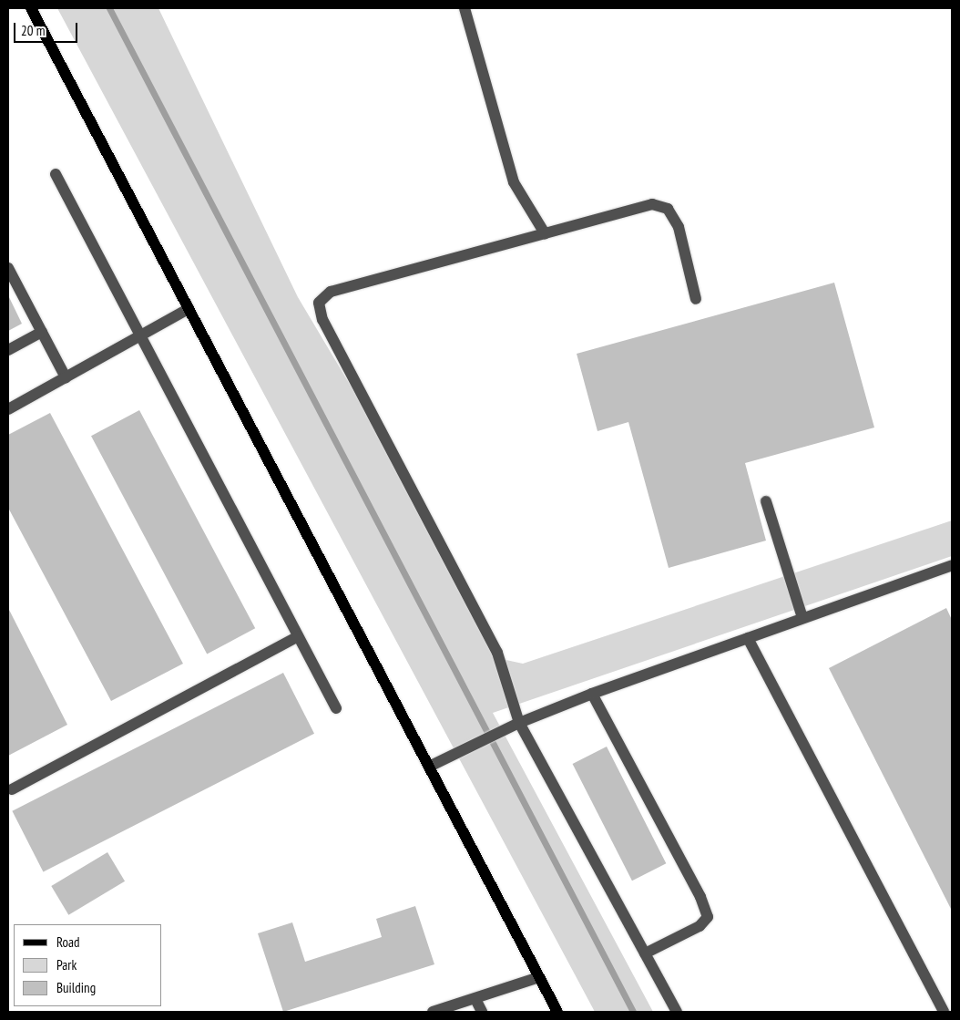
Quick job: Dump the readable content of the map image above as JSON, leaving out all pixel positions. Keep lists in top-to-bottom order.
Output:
{
  "legend": ["Road", "Park", "Building"],
  "scale_bar": "20 m"
}
